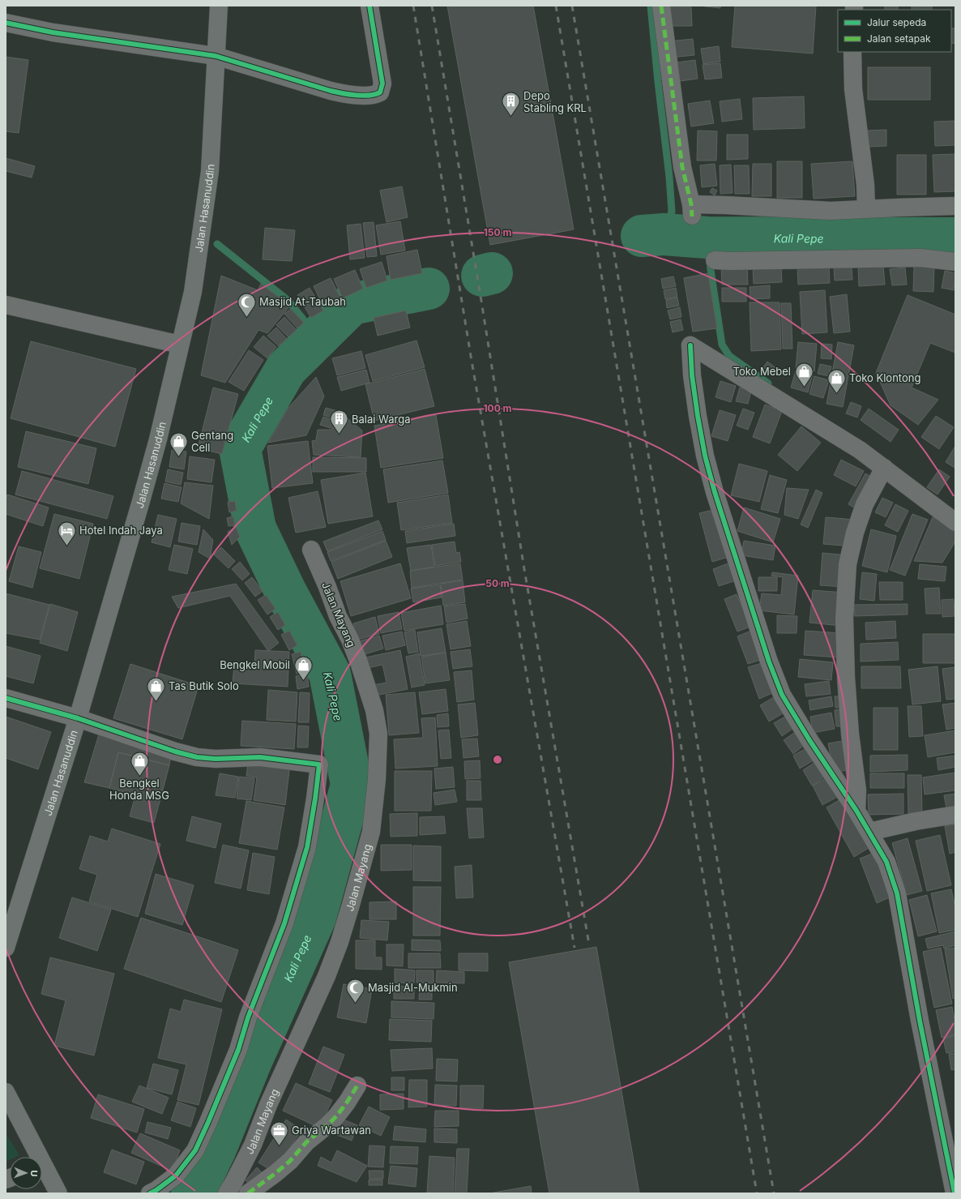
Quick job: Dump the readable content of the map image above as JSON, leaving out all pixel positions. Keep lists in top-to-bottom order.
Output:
{
  "streets": {
    "main road": ["Jalan Hasanuddin"],
    "street": ["Jalan Mayang"]
  },
  "water": ["Kali Pepe"],
  "places": {
    "building": ["Depo Stabling KRL", "Balai Warga"],
    "mosque": ["Masjid At-Taubah", "Masjid Al-Mukmin"],
    "shop": [
      "Toko Mebel",
      "Toko Klontong",
      "Gentang Cell",
      "Bengkel Mobil",
      "Tas Butik Solo",
      "Bengkel Honda MSG"
    ],
    "hotel": ["Hotel Indah Jaya"],
    "office": ["Griya Wartawan"]
  },
  "legend": ["Jalur sepeda", "Jalan setapak"],
  "north": "right",
  "rings": ["150 m", "100 m", "50 m"]
}
